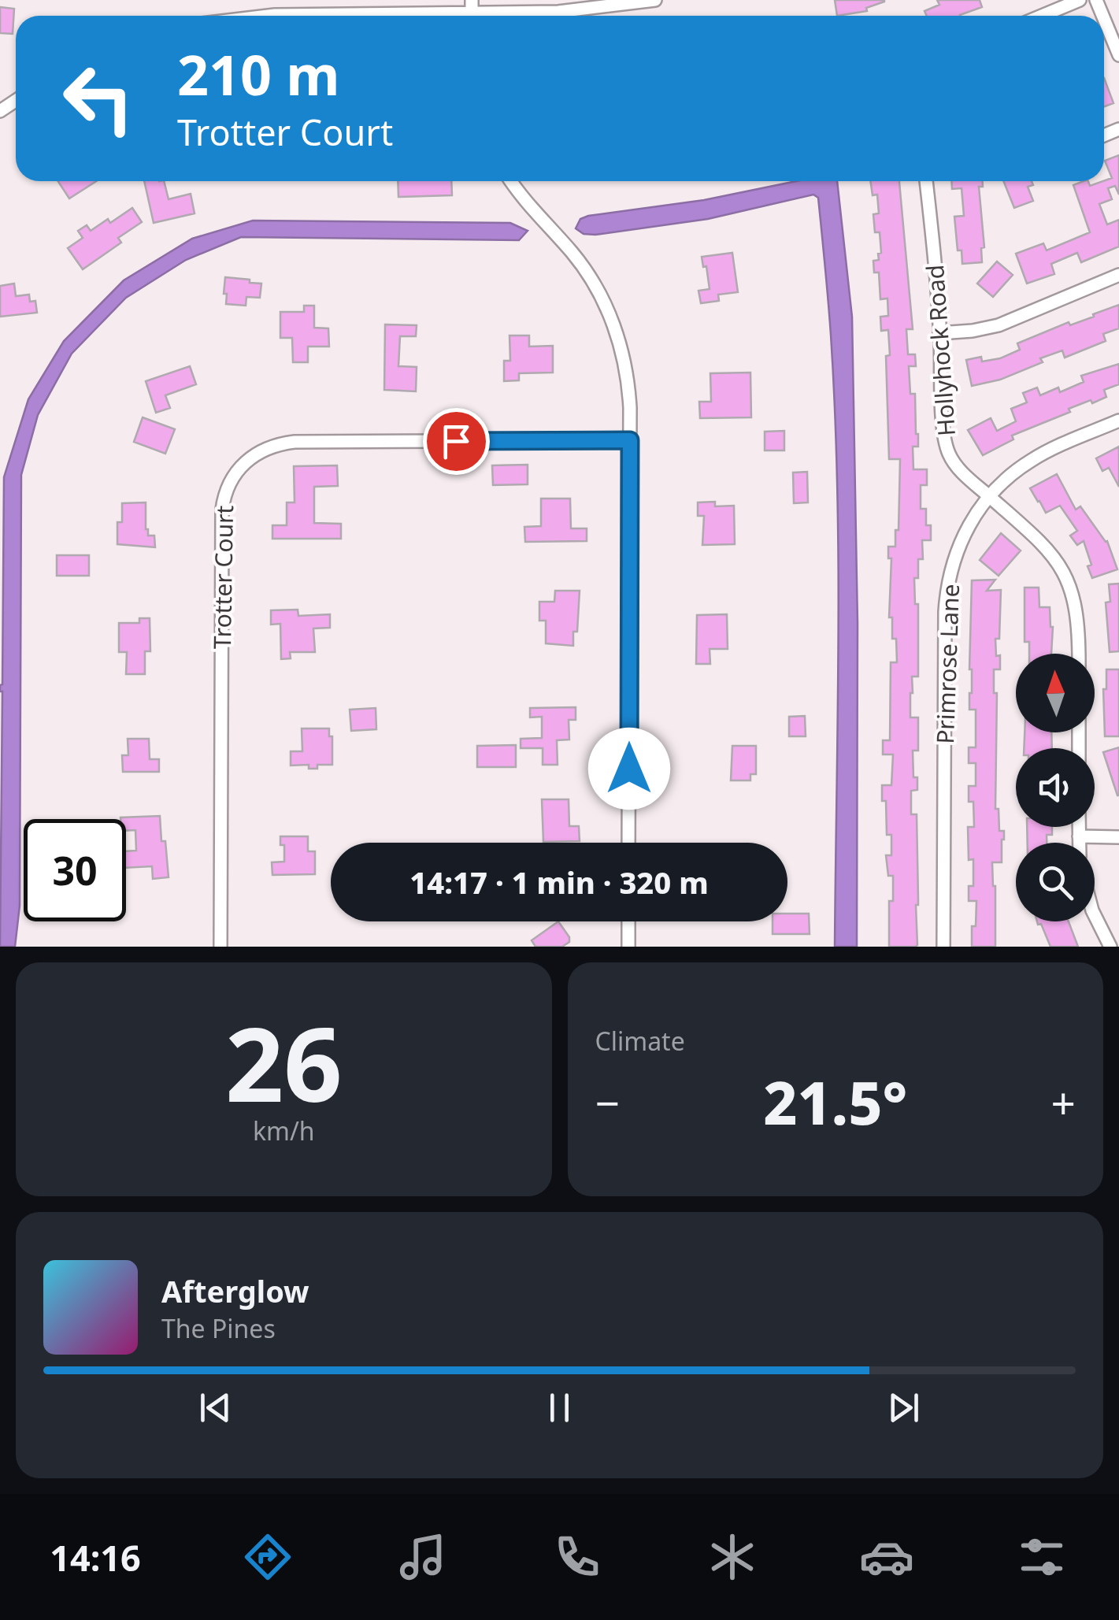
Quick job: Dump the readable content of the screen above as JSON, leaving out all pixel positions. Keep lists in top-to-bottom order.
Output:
{
  "streets": {
    "street": ["Hollyhock Road", "Trotter Court", "Primrose Lane"]
  },
  "crossings": [
    ["Hollyhock Road", "Primrose Lane"]
  ],
  "north": "top",
  "page": {
    "turn": ["210 m", "Trotter Court"],
    "limit": "30",
    "trip": "14:17 · 1 min · 320 m",
    "tile": [
      ["26", "km/h"],
      "Climate"
    ],
    "heat": ["−", "21.5°", "+"],
    "song": ["Afterglow", "The Pines"],
    "tabs": "14:16"
  }
}
